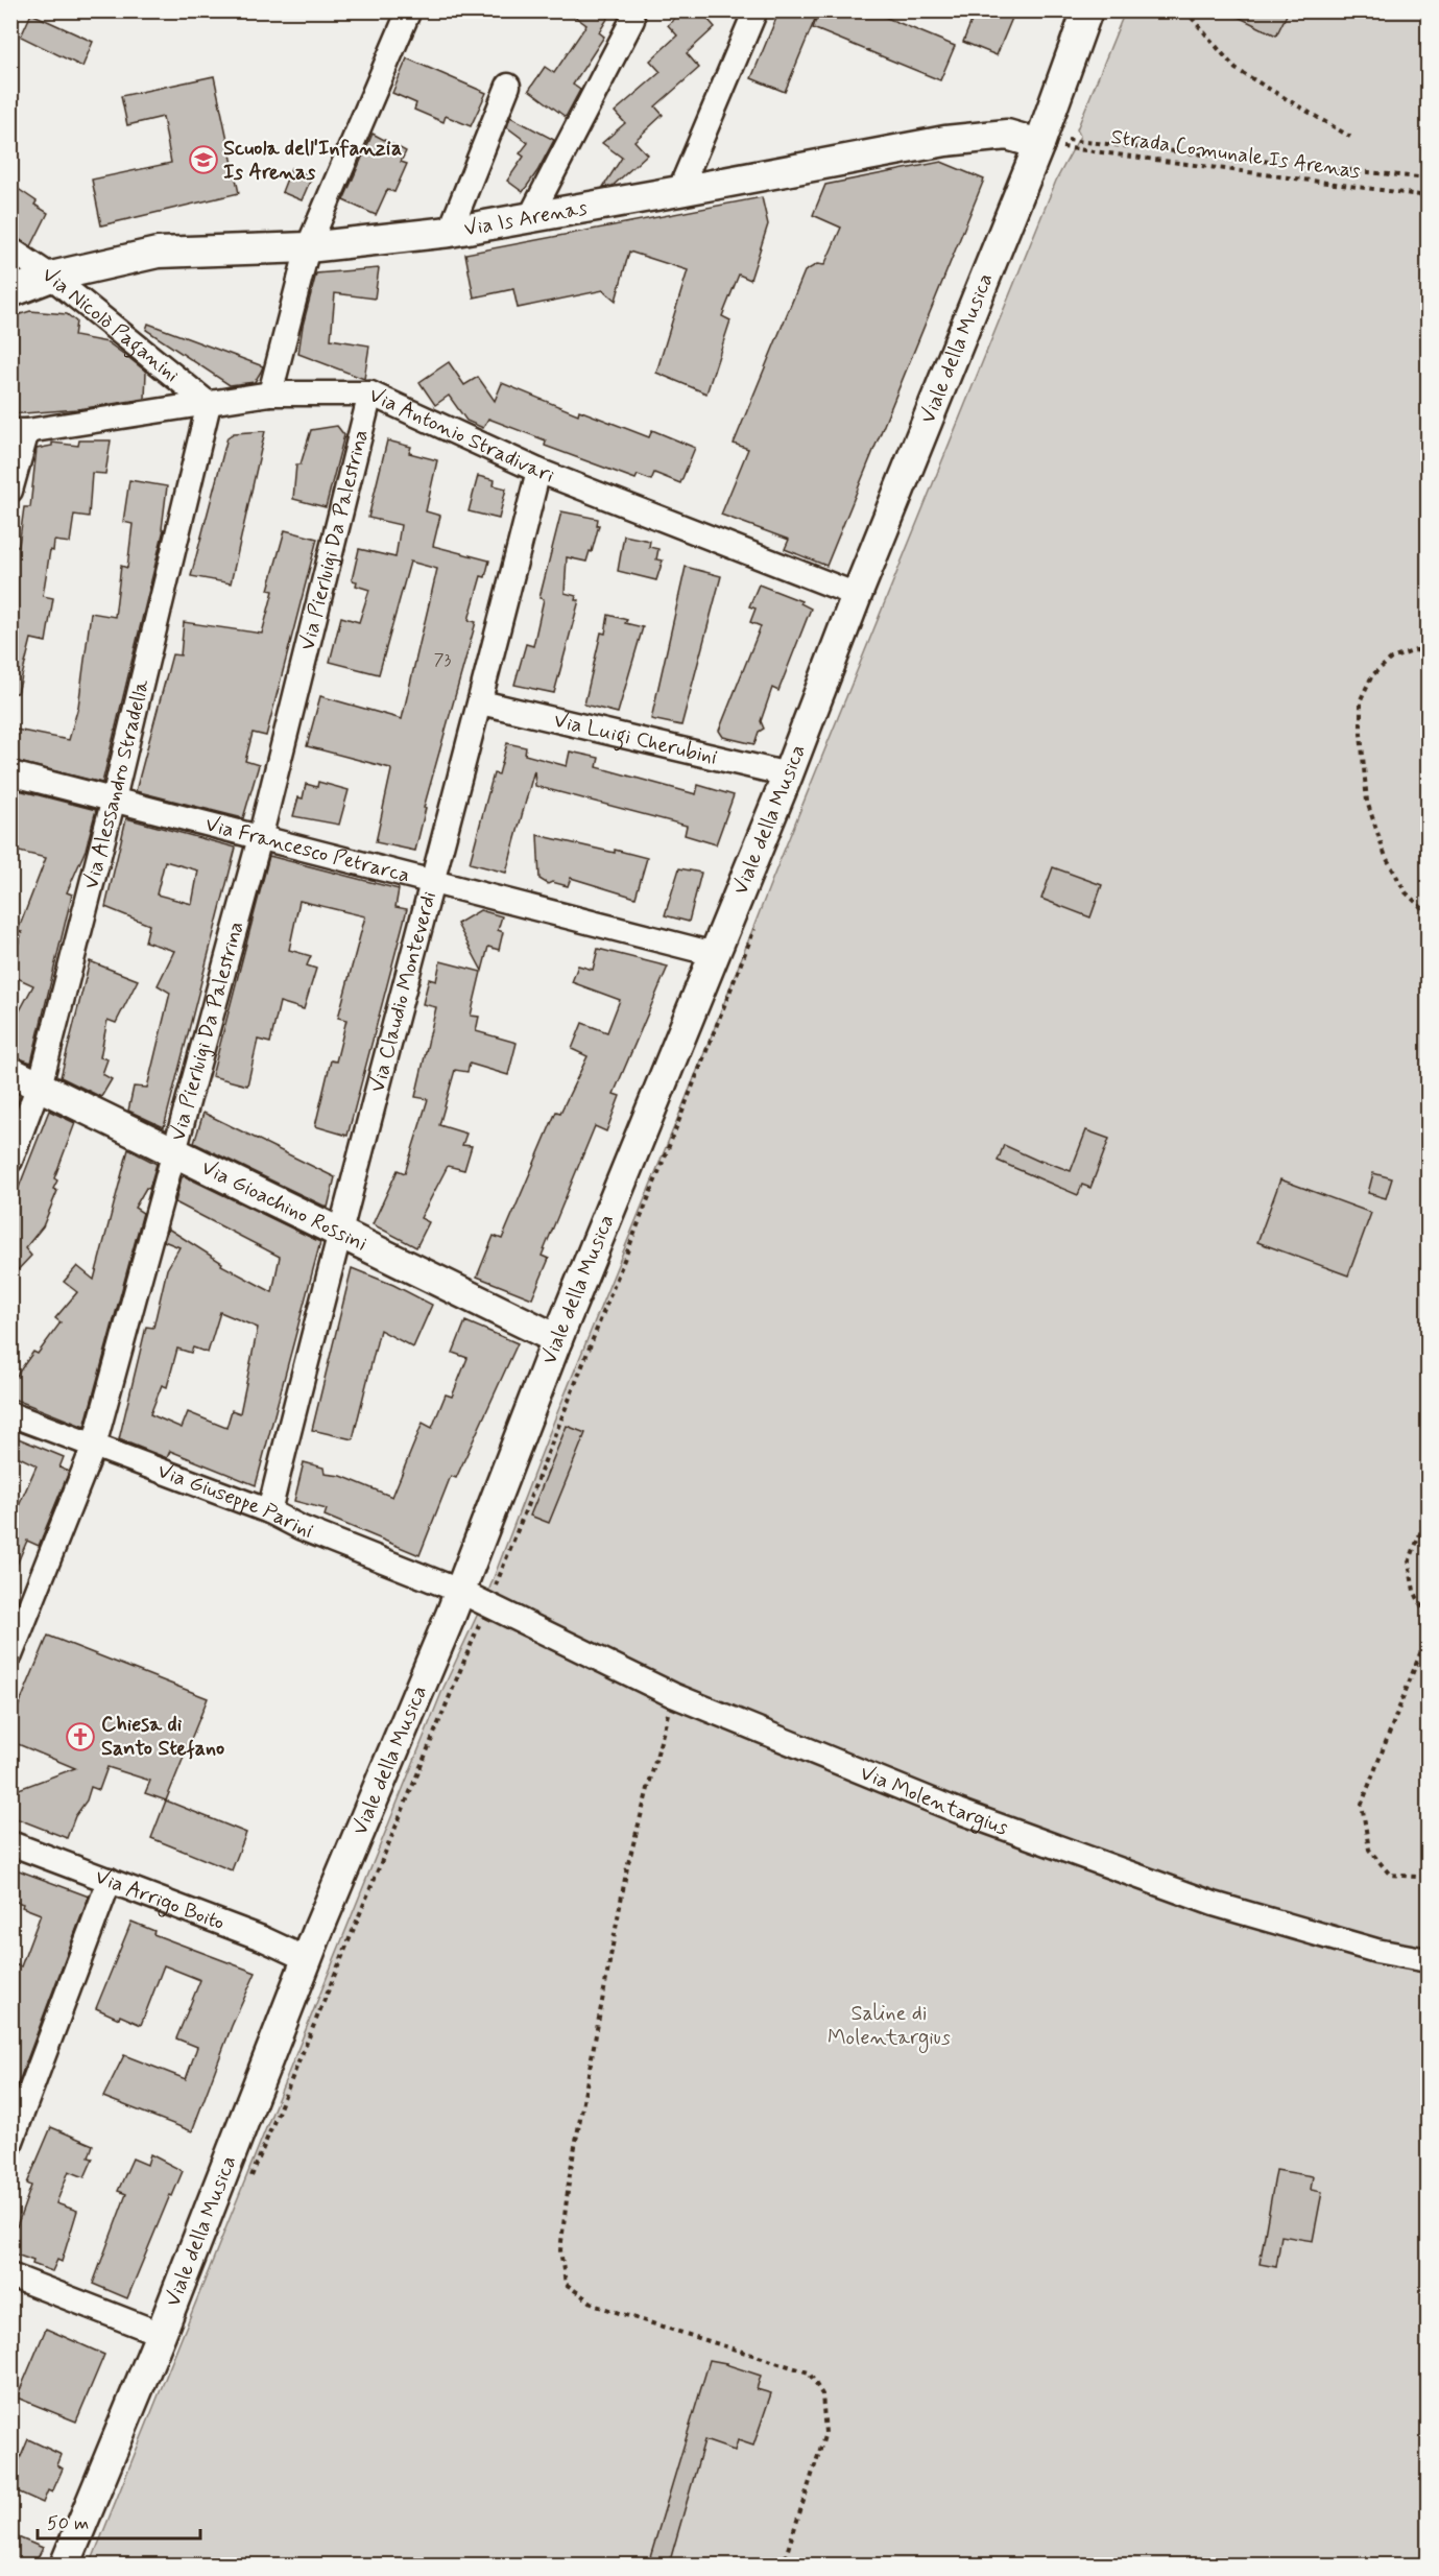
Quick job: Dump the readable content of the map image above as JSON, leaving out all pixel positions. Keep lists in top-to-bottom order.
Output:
{
  "streets": {
    "street": [
      "Via Is Arenas",
      "Via Nicolò Paganini",
      "Viale della Musica",
      "Via Antonio Stradivari",
      "Via Pierluigi Da Palestrina",
      "Via Luigi Cherubini",
      "Via Alessandro Stradella",
      "Via Francesco Petrarca",
      "Via Claudio Monteverdi",
      "Via Gioachino Rossini",
      "Via Giuseppe Parini",
      "Via Molentargius",
      "Via Arrigo Boito"
    ],
    "path": ["Strada Comunale Is Arenas"]
  },
  "crossings": [
    ["Strada Comunale Is Arenas", "Via Is Arenas"],
    ["Strada Comunale Is Arenas", "Viale della Musica"],
    ["Via Is Arenas", "Via Nicolò Paganini"],
    ["Via Is Arenas", "Viale della Musica"],
    ["Via Nicolò Paganini", "Via Antonio Stradivari"],
    ["Via Nicolò Paganini", "Via Alessandro Stradella"],
    ["Viale della Musica", "Via Antonio Stradivari"],
    ["Viale della Musica", "Via Luigi Cherubini"],
    ["Viale della Musica", "Via Francesco Petrarca"],
    ["Viale della Musica", "Via Gioachino Rossini"],
    ["Viale della Musica", "Via Giuseppe Parini"],
    ["Viale della Musica", "Via Molentargius"],
    ["Viale della Musica", "Via Arrigo Boito"],
    ["Via Antonio Stradivari", "Via Pierluigi Da Palestrina"],
    ["Via Antonio Stradivari", "Via Alessandro Stradella"],
    ["Via Antonio Stradivari", "Via Claudio Monteverdi"],
    ["Via Pierluigi Da Palestrina", "Via Francesco Petrarca"],
    ["Via Pierluigi Da Palestrina", "Via Gioachino Rossini"],
    ["Via Pierluigi Da Palestrina", "Via Giuseppe Parini"],
    ["Via Luigi Cherubini", "Via Claudio Monteverdi"],
    ["Via Alessandro Stradella", "Via Francesco Petrarca"],
    ["Via Alessandro Stradella", "Via Gioachino Rossini"],
    ["Via Francesco Petrarca", "Via Claudio Monteverdi"],
    ["Via Claudio Monteverdi", "Via Gioachino Rossini"],
    ["Via Claudio Monteverdi", "Via Giuseppe Parini"],
    ["Via Giuseppe Parini", "Via Molentargius"]
  ],
  "parks": ["Saline di Molentargius"],
  "places": {
    "school or university": ["Scuola dell'Infanzia Is Arenas"],
    "church": ["Chiesa di Santo Stefano"]
  },
  "house_numbers": ["73"],
  "scale_bar": "50 m"
}
